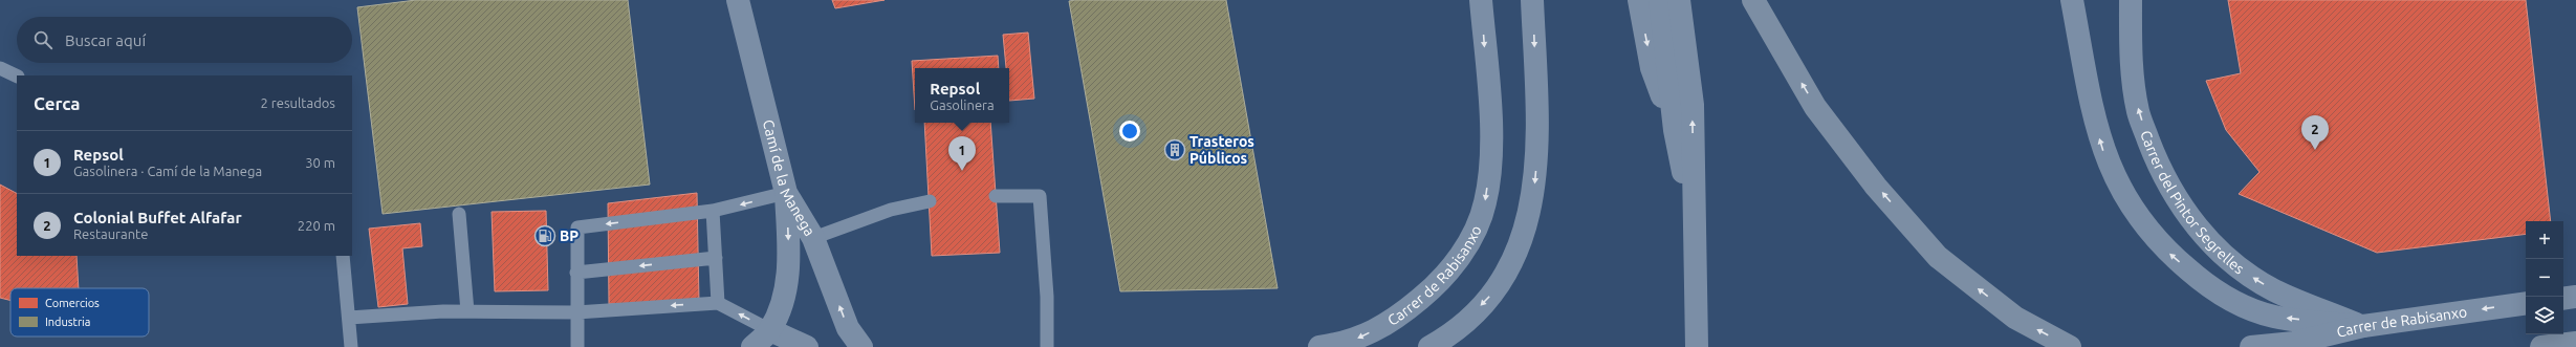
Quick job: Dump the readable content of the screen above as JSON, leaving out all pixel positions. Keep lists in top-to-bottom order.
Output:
{
  "streets": {
    "street": ["Camí de la Manega", "Carrer del Pintor Segrelles", "Carrer de Rabisanxo"]
  },
  "crossings": [
    ["Carrer del Pintor Segrelles", "Carrer de Rabisanxo"]
  ],
  "one_way": ["Carrer del Pintor Segrelles", "Carrer de Rabisanxo"],
  "places": {
    "building": ["Trasteros Públicos"],
    "fuel station": ["BP"]
  },
  "legend": ["Comercios", "Industria"],
  "page": {
    "search": "Buscar aquí",
    "popup": ["Repsol", "Gasolinera"],
    "heading": ["Cerca", "2 resultados"],
    "pins": ["2", "1"],
    "list": [
      {
        "mark": "1",
        "name": "Repsol",
        "note": "Gasolinera · Camí de la Manega",
        "value": "30 m"
      },
      {
        "mark": "2",
        "name": "Colonial Buffet Alfafar",
        "note": "Restaurante",
        "value": "220 m"
      }
    ],
    "map_buttons": ["+", "−"]
  }
}
